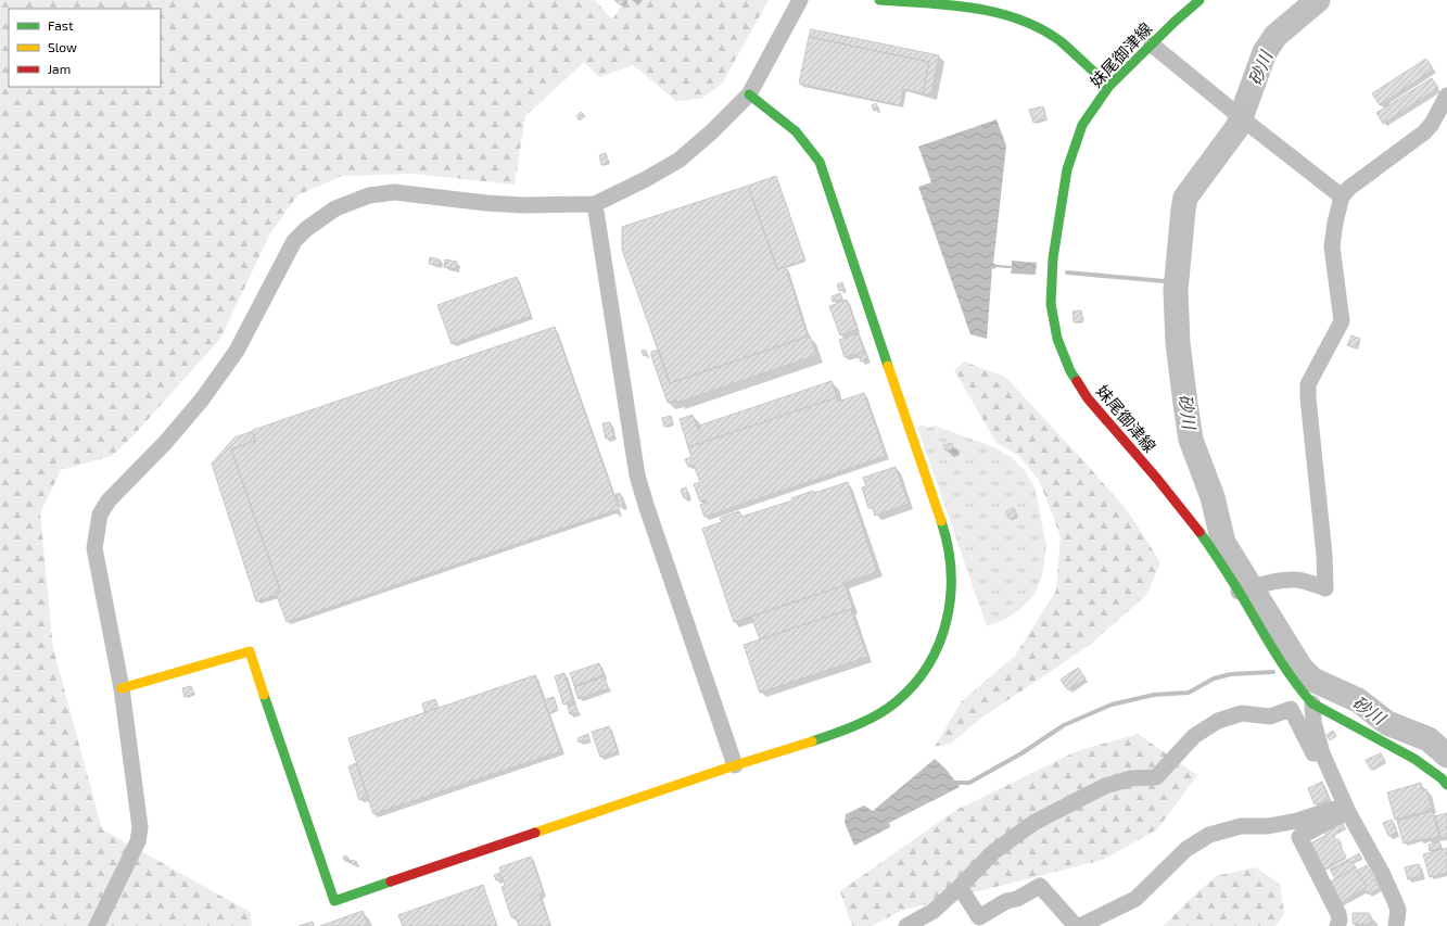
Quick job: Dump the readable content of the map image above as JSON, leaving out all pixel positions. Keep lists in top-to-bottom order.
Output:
{
  "streets": {
    "street": ["妹尾御津線"]
  },
  "water": ["砂川"],
  "legend": ["Fast", "Slow", "Jam"]
}
